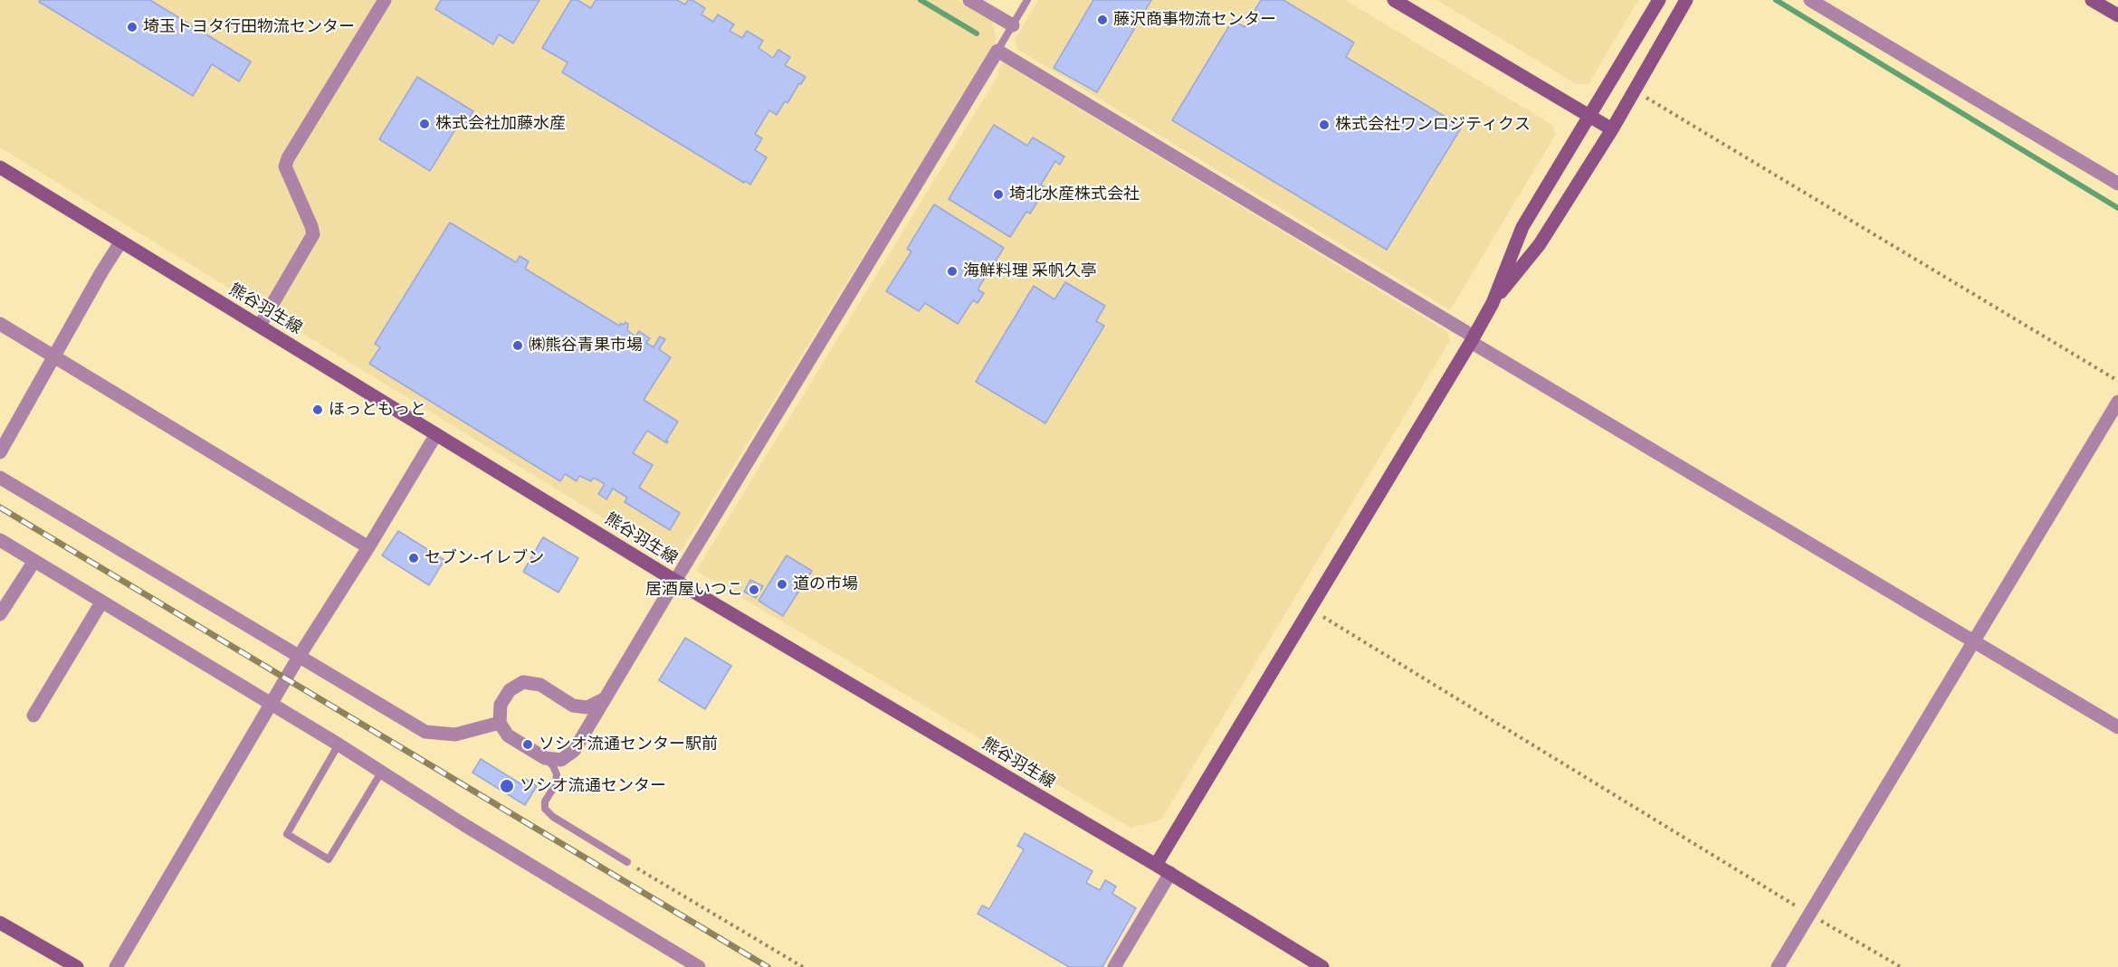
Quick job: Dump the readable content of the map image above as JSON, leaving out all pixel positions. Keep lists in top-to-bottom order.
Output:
{
  "streets": {
    "street": ["熊谷羽生線"]
  },
  "places": [
    "藤沢商事物流センター",
    "埼玉トヨタ行田物流センター",
    "株式会社加藤水産",
    "株式会社ワンロジティクス",
    "埼北水産株式会社",
    "海鮮料理 采帆久亭",
    "㈱熊谷青果市場",
    "ほっともっと",
    "セブン-イレブン",
    "道の市場",
    "居酒屋いつこ",
    "ソシオ流通センター駅前",
    "ソシオ流通センター"
  ]
}
